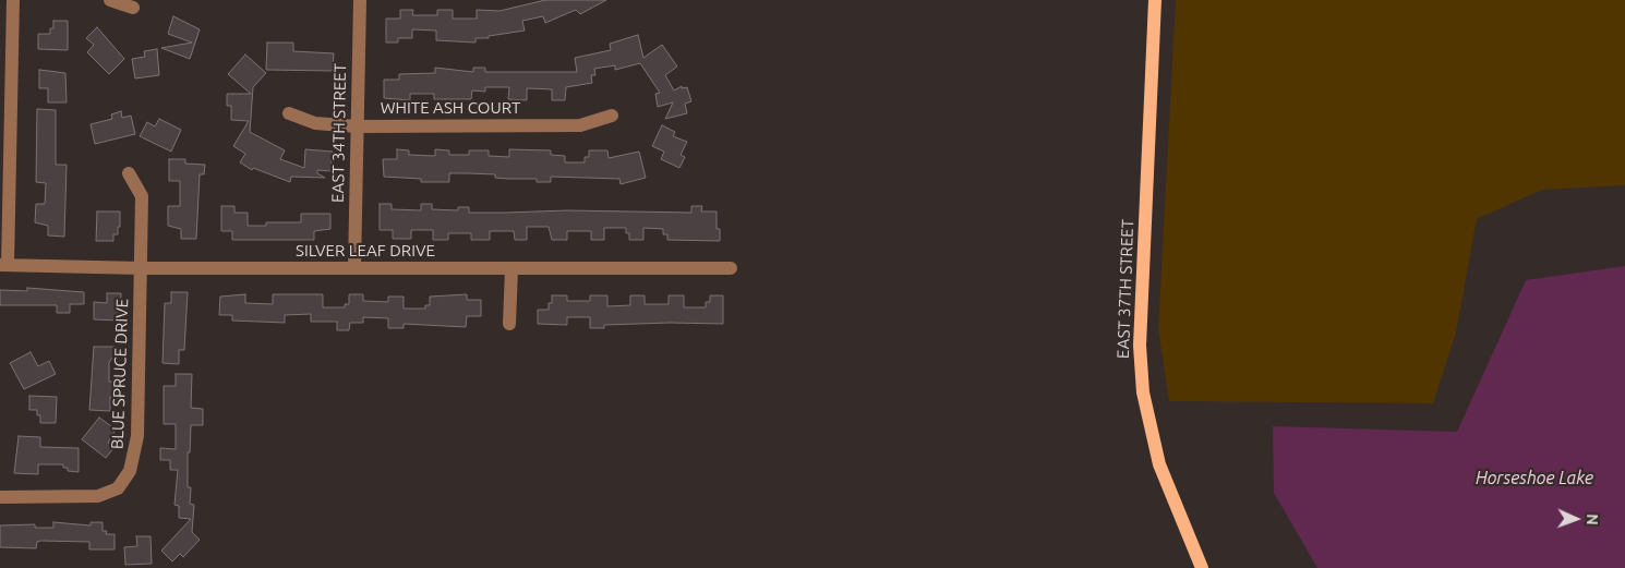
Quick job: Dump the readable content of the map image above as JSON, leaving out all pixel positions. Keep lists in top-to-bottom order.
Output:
{
  "streets": {
    "main road": ["EAST 37TH STREET"],
    "street": [
      "WHITE ASH COURT",
      "EAST 34TH STREET",
      "SILVER LEAF DRIVE",
      "BLUE SPRUCE DRIVE"
    ]
  },
  "crossings": [
    ["WHITE ASH COURT", "EAST 34TH STREET"],
    ["EAST 34TH STREET", "SILVER LEAF DRIVE"],
    ["SILVER LEAF DRIVE", "BLUE SPRUCE DRIVE"]
  ],
  "water": ["Horseshoe Lake"],
  "north": "right"
}
